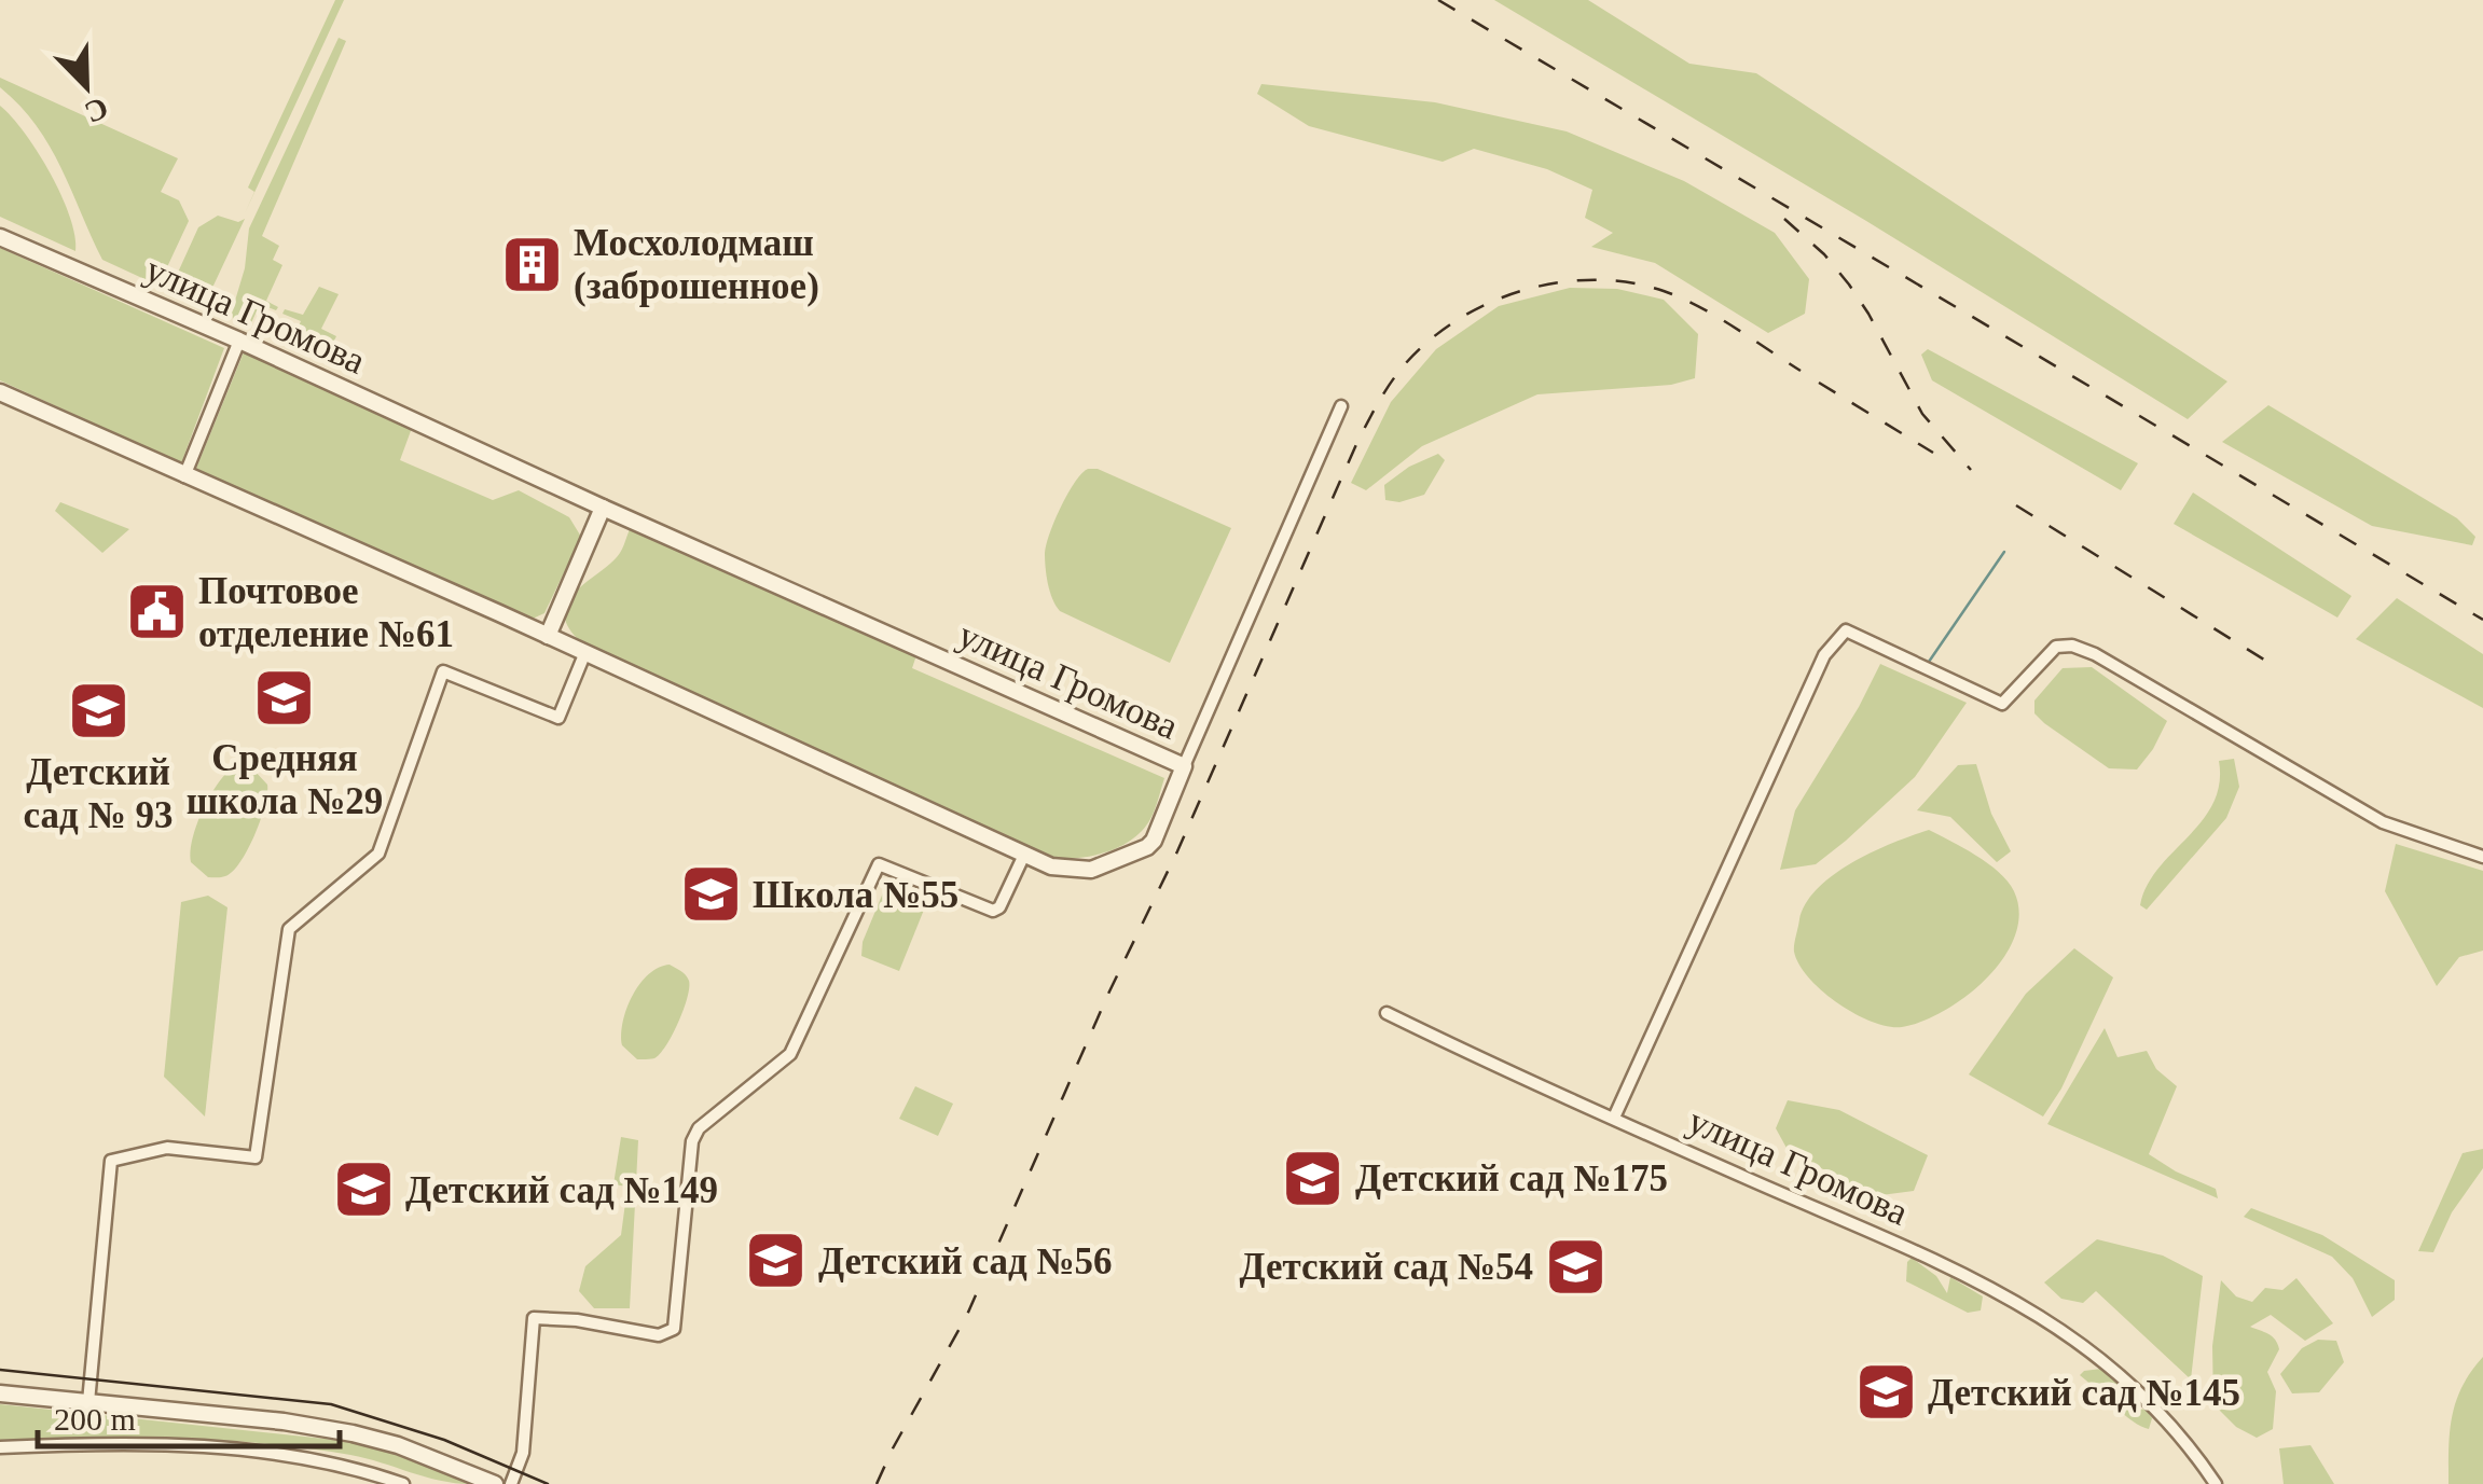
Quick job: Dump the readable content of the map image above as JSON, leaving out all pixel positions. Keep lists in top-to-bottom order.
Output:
{
  "streets": {
    "street": ["улица Громова"]
  },
  "places": {
    "building": ["Мосхолодмаш (заброшенное)"],
    "public building": ["Почтовое отделение №61"],
    "school or university": [
      "Средняя школа №29",
      "Детский сад № 93",
      "Школа №55",
      "Детский сад №175",
      "Детский сад №149",
      "Детский сад №56",
      "Детский сад №54",
      "Детский сад №145"
    ]
  },
  "scale_bar": "200 m",
  "north": "bottom right"
}
